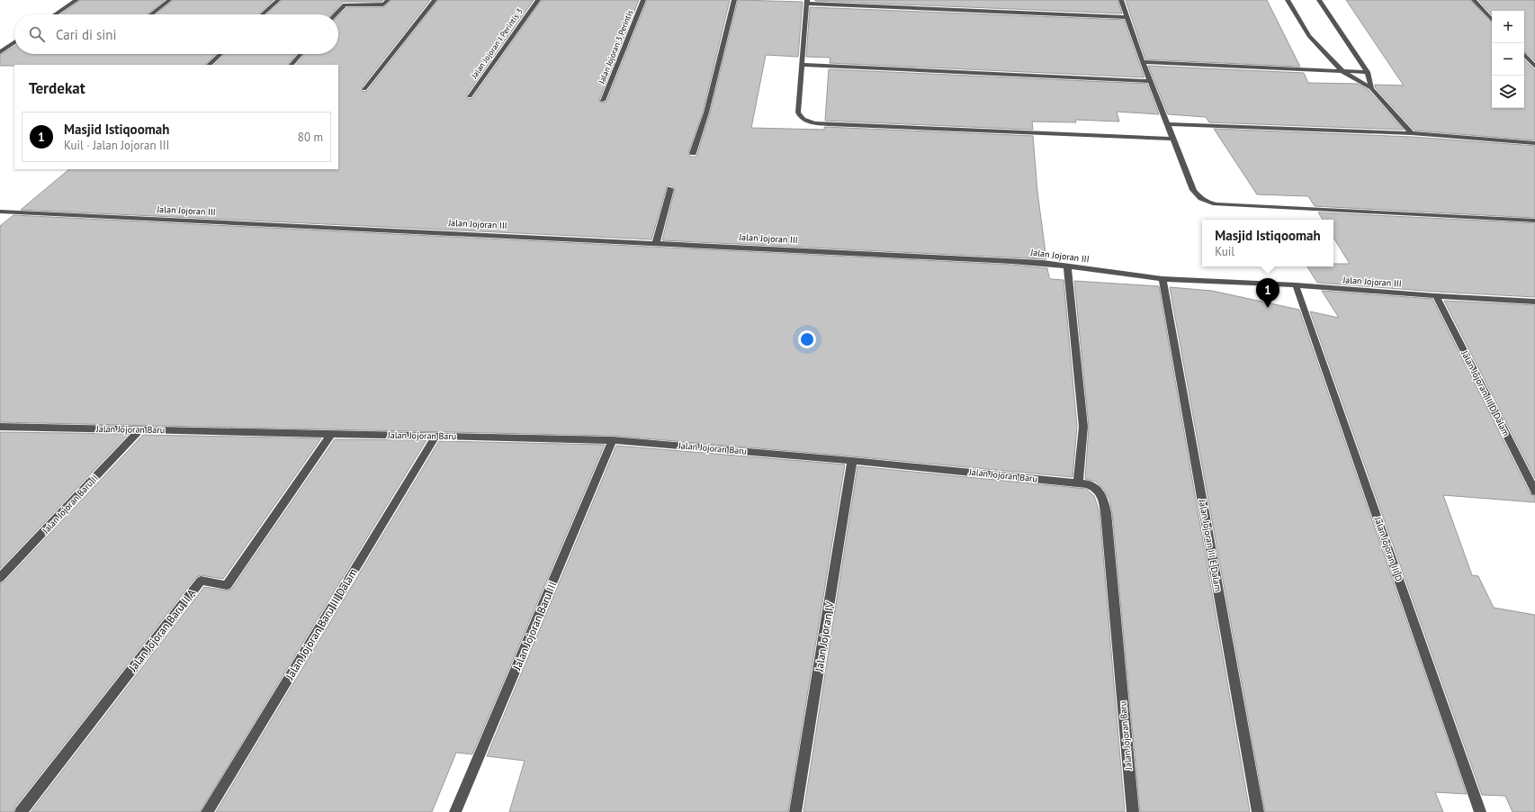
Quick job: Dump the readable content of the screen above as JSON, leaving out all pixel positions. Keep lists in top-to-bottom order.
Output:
{
  "streets": {
    "street": [
      "Jalan Jojoran I Perintis 3",
      "Jalan Jojoran 3 Perintis",
      "Jalan Jojoran III",
      "Jalan Jojoran III D Dalam",
      "Jalan Jojoran Baru",
      "Jalan Jojoran Baru II",
      "Jalan Jojoran III E Dalam",
      "Jalan Jojoran III D",
      "Jalan Jojoran Baru III Dalam",
      "Jalan Jojoran Baru III",
      "Jalan Jojoran Baru II A",
      "Jalan Jojoran IV"
    ]
  },
  "crossings": [
    ["Jalan Jojoran III", "Jalan Jojoran III D Dalam"],
    ["Jalan Jojoran III", "Jalan Jojoran III E Dalam"],
    ["Jalan Jojoran III", "Jalan Jojoran III D"],
    ["Jalan Jojoran Baru", "Jalan Jojoran Baru II"],
    ["Jalan Jojoran Baru", "Jalan Jojoran Baru III Dalam"],
    ["Jalan Jojoran Baru", "Jalan Jojoran Baru III"],
    ["Jalan Jojoran Baru", "Jalan Jojoran Baru II A"],
    ["Jalan Jojoran Baru", "Jalan Jojoran IV"]
  ],
  "page": {
    "map_buttons": ["+", "−"],
    "search": "Cari di sini",
    "heading": "Terdekat",
    "list": [
      {
        "mark": "1",
        "name": "Masjid Istiqoomah",
        "note": "Kuil · Jalan Jojoran III",
        "value": "80 m"
      }
    ],
    "popup": ["Masjid Istiqoomah", "Kuil"],
    "pins": "1"
  }
}
